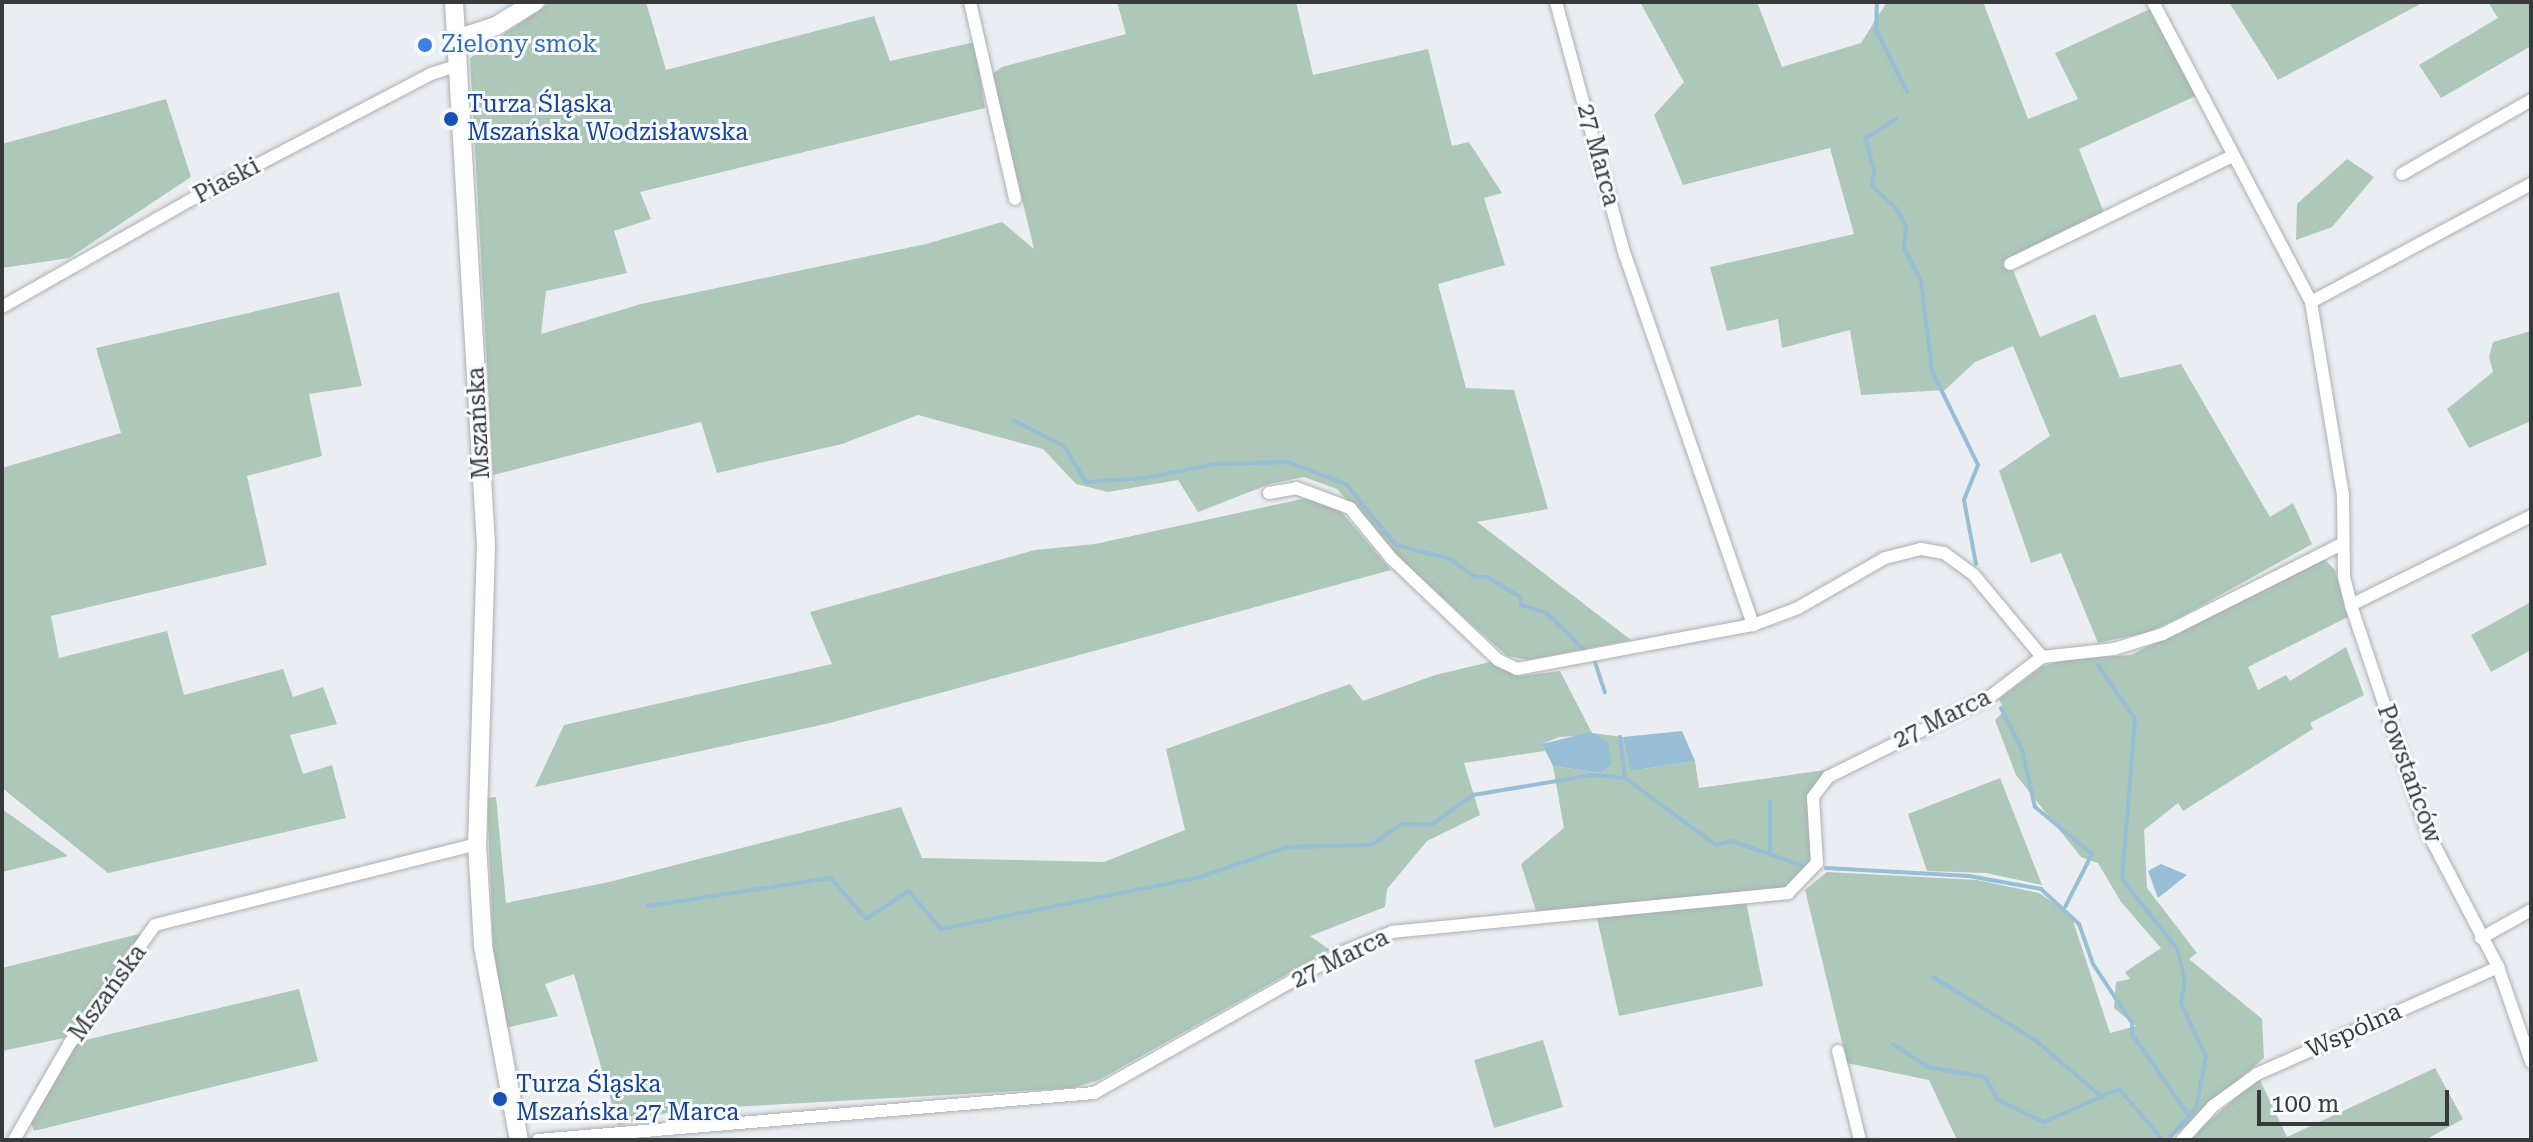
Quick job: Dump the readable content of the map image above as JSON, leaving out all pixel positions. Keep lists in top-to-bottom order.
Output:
{
  "streets": {
    "street": [
      "27 Marca",
      "Piaski",
      "Mszańska",
      "Powstańców",
      "Wspólna"
    ]
  },
  "crossings": [
    ["Piaski", "Mszańska"],
    ["Powstańców", "Wspólna"]
  ],
  "places": ["Zielony smok", "Turza Śląska Mszańska Wodzisławska", "Turza Śląska Mszańska 27 Marca"],
  "scale_bar": "100 m"
}
